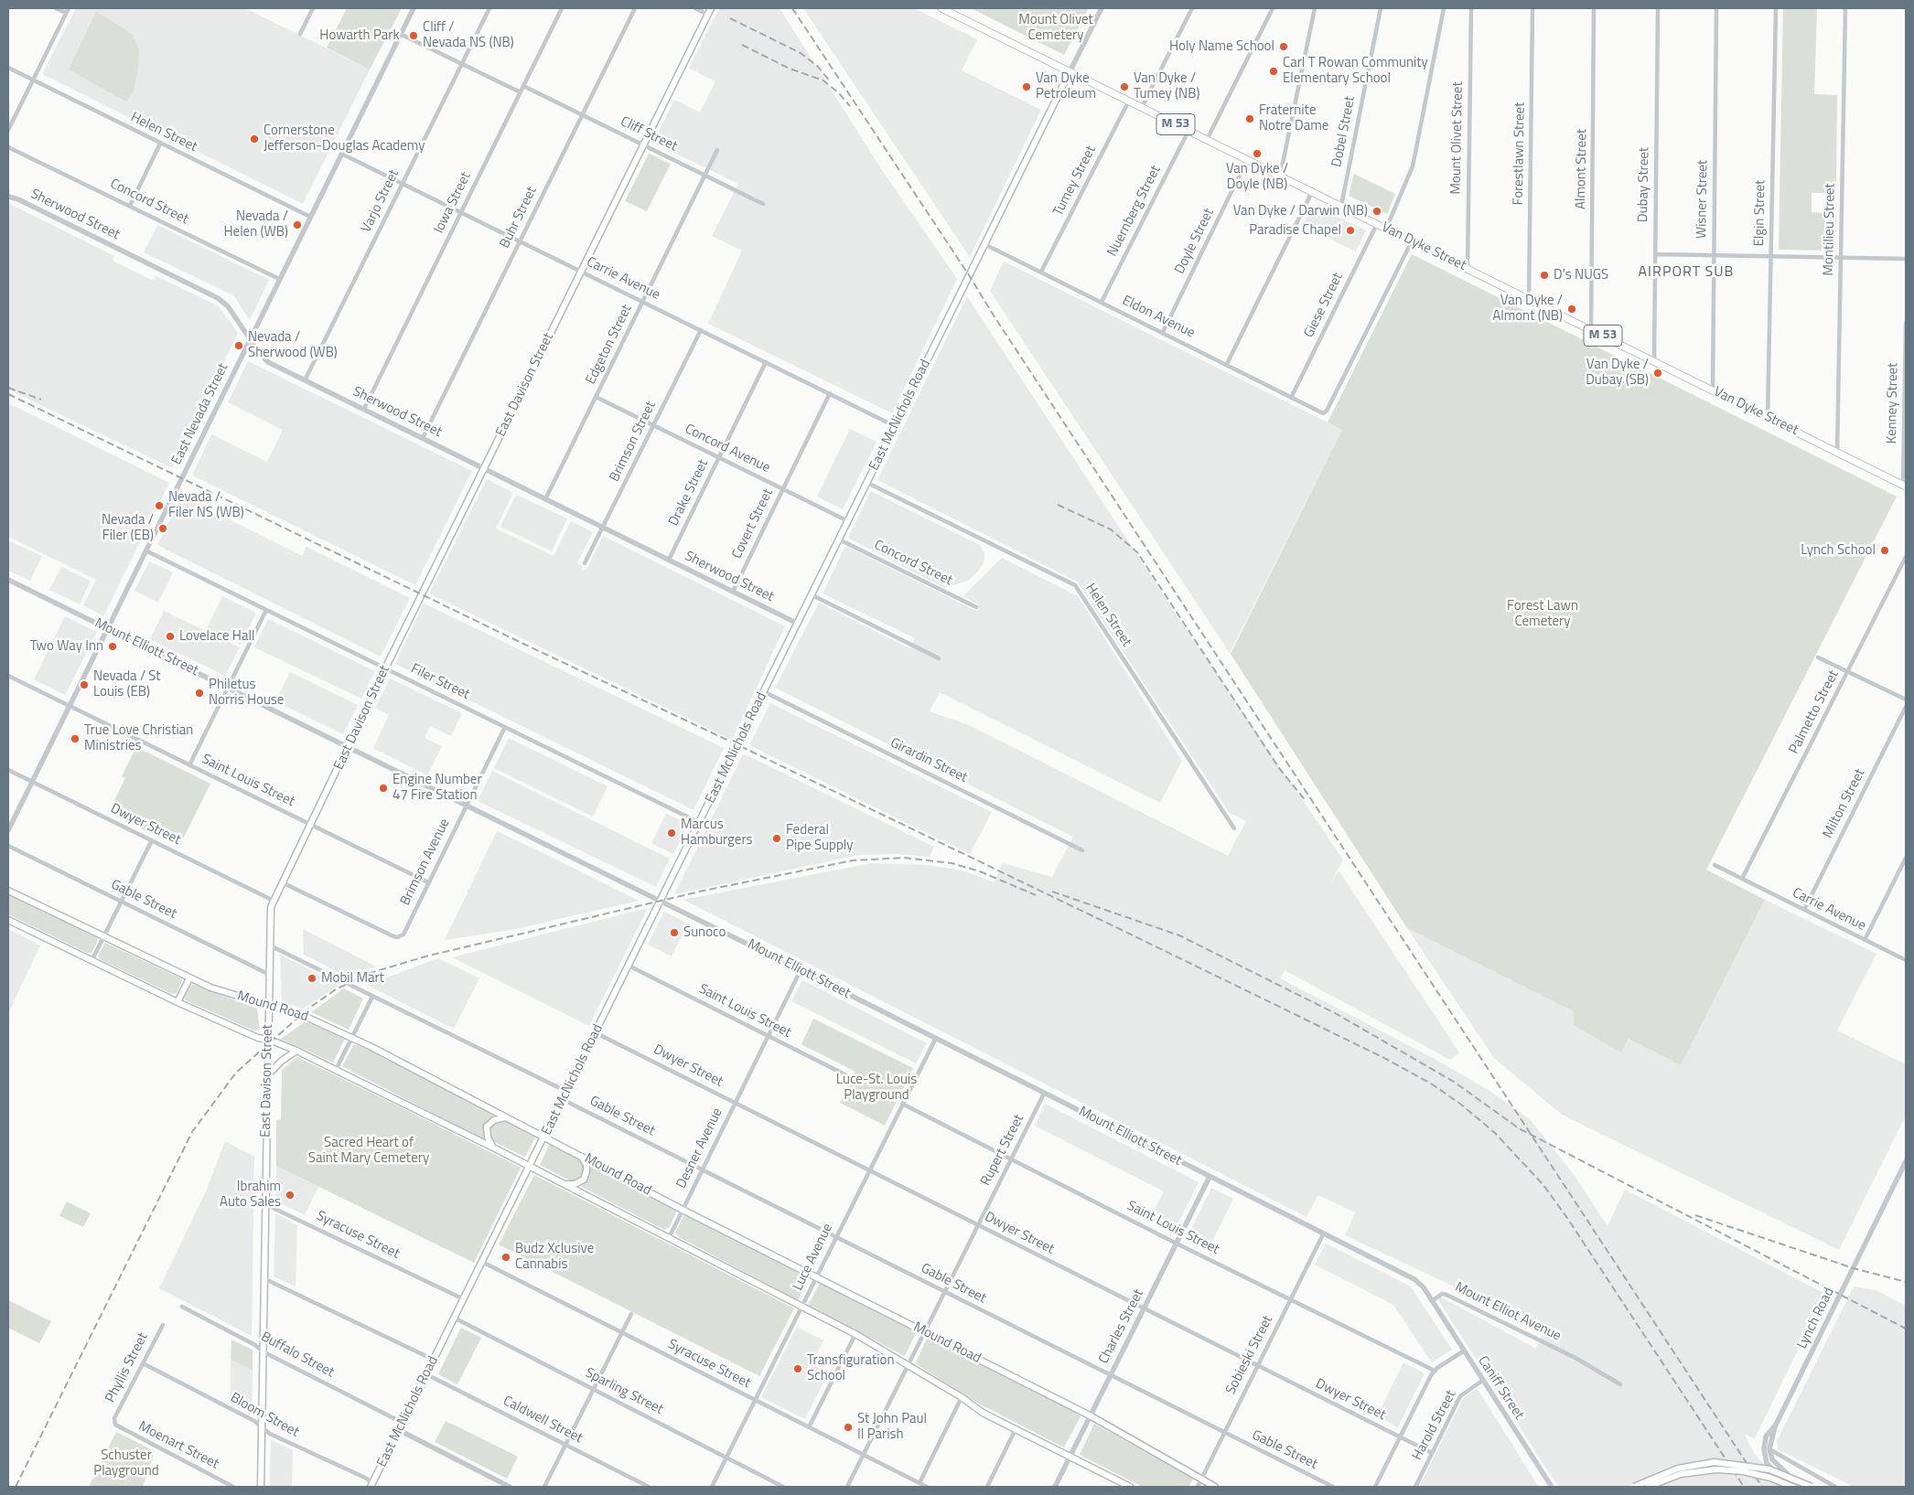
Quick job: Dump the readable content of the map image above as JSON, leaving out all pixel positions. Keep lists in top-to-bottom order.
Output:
{
  "streets": {
    "main road": [
      "M 53",
      "Van Dyke Street",
      "East Davison Street",
      "East McNichols Road",
      "Mound Road"
    ],
    "street": [
      "Dobel Street",
      "Helen Street",
      "Cliff Street",
      "Mount Olivet Street",
      "Forestlawn Street",
      "Almont Street",
      "Tumey Street",
      "Dubay Street",
      "Wisner Street",
      "Varjo Street",
      "Concord Street",
      "Iowa Street",
      "Nuernberg Street",
      "Elgin Street",
      "Sherwood Street",
      "Buhr Street",
      "Montilieu Street",
      "Doyle Street",
      "Carrie Avenue",
      "Giese Street",
      "Eldon Avenue",
      "Edgeton Street",
      "Kenney Street",
      "East Nevada Street",
      "Brimson Street",
      "Concord Avenue",
      "Drake Street",
      "Covert Street",
      "Mount Elliott Street",
      "Filer Street",
      "Palmetto Street",
      "Girardin Street",
      "Saint Louis Street",
      "Milton Street",
      "Dwyer Street",
      "Brimson Avenue",
      "Gable Street",
      "Desner Avenue",
      "Rupert Street",
      "Syracuse Street",
      "Luce Avenue",
      "Mount Elliot Avenue",
      "Lynch Road",
      "Charles Street",
      "Buffalo Street",
      "Sobieski Street",
      "Phyllis Street",
      "Caniff Street",
      "Sparling Street",
      "Bloom Street",
      "Caldwell Street",
      "Harold Street",
      "Moenart Street"
    ]
  },
  "crossings": [
    ["Dobel Street", "Van Dyke Street"],
    ["Helen Street", "East Nevada Street"],
    ["Helen Street", "East McNichols Road"],
    ["Cliff Street", "Iowa Street"],
    ["Cliff Street", "Buhr Street"],
    ["Cliff Street", "Edgeton Street"],
    ["Cliff Street", "East Davison Street"],
    ["Mount Olivet Street", "Van Dyke Street"],
    ["Forestlawn Street", "Van Dyke Street"],
    ["Almont Street", "Van Dyke Street"],
    ["Tumey Street", "Van Dyke Street"],
    ["Tumey Street", "Eldon Avenue"],
    ["Dubay Street", "Van Dyke Street"],
    ["Wisner Street", "Van Dyke Street"],
    ["Varjo Street", "Sherwood Street"],
    ["Varjo Street", "Carrie Avenue"],
    ["Concord Street", "East Nevada Street"],
    ["Concord Street", "East McNichols Road"],
    ["Iowa Street", "Sherwood Street"],
    ["Iowa Street", "Carrie Avenue"],
    ["Nuernberg Street", "Van Dyke Street"],
    ["Nuernberg Street", "Eldon Avenue"],
    ["Elgin Street", "Van Dyke Street"],
    ["Sherwood Street", "Buhr Street"],
    ["Sherwood Street", "Edgeton Street"],
    ["Sherwood Street", "East Davison Street"],
    ["Sherwood Street", "East Nevada Street"],
    ["Sherwood Street", "East McNichols Road"],
    ["Sherwood Street", "Brimson Street"],
    ["Sherwood Street", "Drake Street"],
    ["Sherwood Street", "Covert Street"],
    ["Buhr Street", "Carrie Avenue"],
    ["Montilieu Street", "Van Dyke Street"],
    ["Doyle Street", "Van Dyke Street"],
    ["Doyle Street", "Eldon Avenue"],
    ["Van Dyke Street", "Giese Street"],
    ["Van Dyke Street", "Eldon Avenue"],
    ["Van Dyke Street", "Kenney Street"],
    ["Van Dyke Street", "East McNichols Road"],
    ["Carrie Avenue", "Edgeton Street"],
    ["Carrie Avenue", "East Davison Street"],
    ["Carrie Avenue", "East Nevada Street"],
    ["Carrie Avenue", "East McNichols Road"],
    ["Carrie Avenue", "Brimson Street"],
    ["Carrie Avenue", "Drake Street"],
    ["Carrie Avenue", "Covert Street"],
    ["Carrie Avenue", "Palmetto Street"],
    ["Carrie Avenue", "Milton Street"],
    ["Giese Street", "Eldon Avenue"],
    ["Eldon Avenue", "East McNichols Road"],
    ["Edgeton Street", "Concord Avenue"],
    ["East Davison Street", "Mount Elliott Street"],
    ["East Davison Street", "Filer Street"],
    ["East Davison Street", "Saint Louis Street"],
    ["East Davison Street", "Dwyer Street"],
    ["East Davison Street", "Brimson Avenue"],
    ["East Davison Street", "Gable Street"],
    ["East Davison Street", "Mound Road"],
    ["East Davison Street", "Syracuse Street"],
    ["East Davison Street", "Buffalo Street"],
    ["East Davison Street", "Bloom Street"],
    ["East Nevada Street", "Mount Elliott Street"],
    ["East Nevada Street", "Filer Street"],
    ["East Nevada Street", "Saint Louis Street"],
    ["East Nevada Street", "Dwyer Street"],
    ["East McNichols Road", "Concord Avenue"],
    ["East McNichols Road", "Mount Elliott Street"],
    ["East McNichols Road", "Filer Street"],
    ["East McNichols Road", "Girardin Street"],
    ["East McNichols Road", "Saint Louis Street"],
    ["East McNichols Road", "Dwyer Street"],
    ["East McNichols Road", "Gable Street"],
    ["East McNichols Road", "Mound Road"],
    ["East McNichols Road", "Syracuse Street"],
    ["East McNichols Road", "Buffalo Street"],
    ["East McNichols Road", "Sparling Street"],
    ["East McNichols Road", "Bloom Street"],
    ["East McNichols Road", "Caldwell Street"],
    ["Brimson Street", "Concord Avenue"],
    ["Concord Avenue", "Drake Street"],
    ["Concord Avenue", "Covert Street"],
    ["Mount Elliott Street", "Brimson Avenue"],
    ["Mount Elliott Street", "Desner Avenue"],
    ["Mount Elliott Street", "Rupert Street"],
    ["Mount Elliott Street", "Luce Avenue"],
    ["Mount Elliott Street", "Mount Elliot Avenue"],
    ["Mount Elliott Street", "Charles Street"],
    ["Mount Elliott Street", "Sobieski Street"],
    ["Mount Elliott Street", "Caniff Street"],
    ["Filer Street", "Brimson Avenue"],
    ["Saint Louis Street", "Brimson Avenue"],
    ["Saint Louis Street", "Desner Avenue"],
    ["Saint Louis Street", "Rupert Street"],
    ["Saint Louis Street", "Luce Avenue"],
    ["Saint Louis Street", "Charles Street"],
    ["Saint Louis Street", "Sobieski Street"],
    ["Dwyer Street", "Desner Avenue"],
    ["Dwyer Street", "Rupert Street"],
    ["Dwyer Street", "Luce Avenue"],
    ["Dwyer Street", "Charles Street"],
    ["Dwyer Street", "Sobieski Street"],
    ["Dwyer Street", "Harold Street"],
    ["Gable Street", "Desner Avenue"],
    ["Gable Street", "Rupert Street"],
    ["Gable Street", "Luce Avenue"],
    ["Gable Street", "Charles Street"],
    ["Gable Street", "Sobieski Street"],
    ["Mound Road", "Desner Avenue"],
    ["Mound Road", "Rupert Street"],
    ["Mound Road", "Luce Avenue"],
    ["Mound Road", "Charles Street"],
    ["Mound Road", "Sobieski Street"],
    ["Rupert Street", "Syracuse Street"],
    ["Syracuse Street", "Luce Avenue"],
    ["Luce Avenue", "Sparling Street"],
    ["Mount Elliot Avenue", "Caniff Street"],
    ["Phyllis Street", "Bloom Street"],
    ["Phyllis Street", "Moenart Street"],
    ["Caniff Street", "Harold Street"]
  ],
  "districts": ["AIRPORT SUB"],
  "parks": [
    "Mount Olivet Cemetery",
    "Howarth Park",
    "Forest Lawn Cemetery",
    "Luce-St. Louis Playground",
    "Sacred Heart of Saint Mary Cemetery",
    "Schuster Playground"
  ],
  "places": [
    "Cliff / Nevada NS (NB)",
    "Holy Name School",
    "Carl T Rowan Community Elementary School",
    "Van Dyke Petroleum",
    "Van Dyke / Tumey (NB)",
    "Fraternite Notre Dame",
    "Cornerstone Jefferson-Douglas Academy",
    "Van Dyke / Doyle (NB)",
    "Van Dyke / Darwin (NB)",
    "Nevada / Helen (WB)",
    "Paradise Chapel",
    "D's NUGS",
    "Van Dyke / Almont (NB)",
    "Nevada / Sherwood (WB)",
    "Van Dyke / Dubay (SB)",
    "Nevada / Filer NS (WB)",
    "Nevada / Filer (EB)",
    "Lynch School",
    "Lovelace Hall",
    "Two Way Inn",
    "Nevada / St Louis (EB)",
    "Philetus Norris House",
    "True Love Christian Ministries",
    "Engine Number 47 Fire Station",
    "Marcus Hamburgers",
    "Federal Pipe Supply",
    "Sunoco",
    "Mobil Mart",
    "Ibrahim Auto Sales",
    "Budz Xclusive Cannabis",
    "Transfiguration School",
    "St John Paul II Parish"
  ]
}
